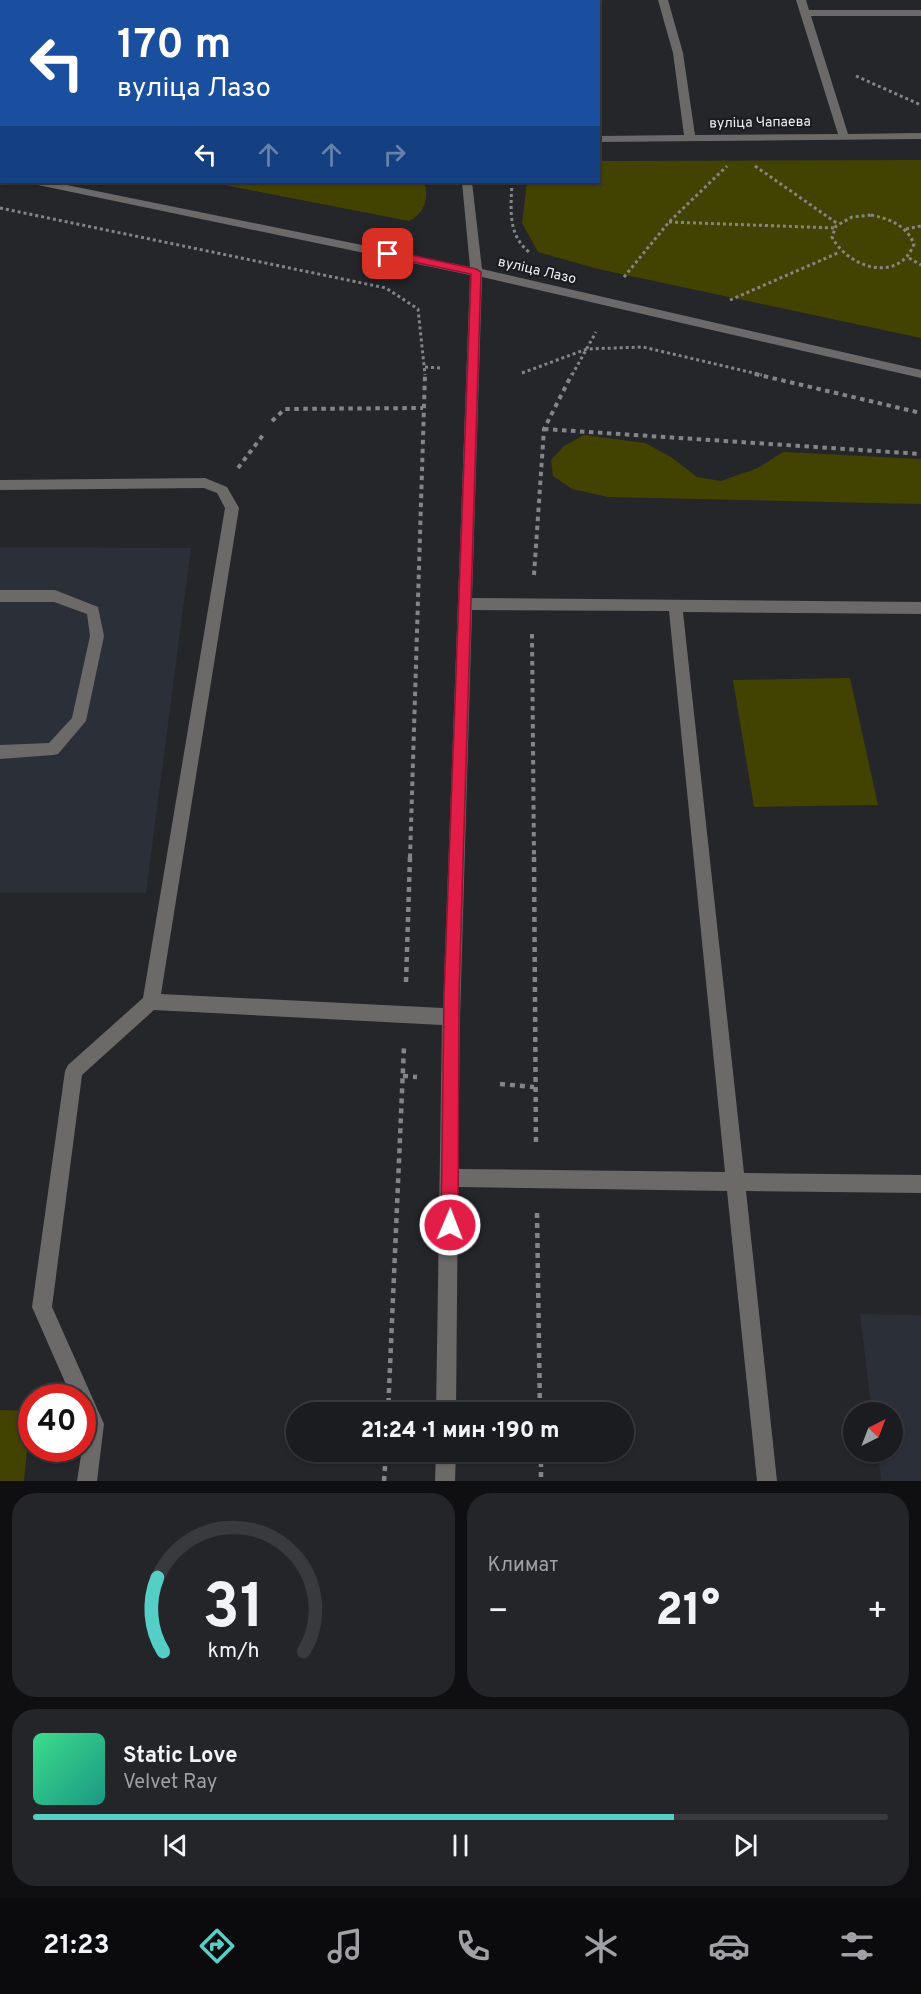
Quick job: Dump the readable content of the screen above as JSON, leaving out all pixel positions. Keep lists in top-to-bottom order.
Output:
{
  "streets": {
    "street": ["вуліца Чапаева", "вуліца Лазо"]
  },
  "north": "top right",
  "page": {
    "turn": ["170 m", "вуліца Лазо"],
    "limit": "40",
    "trip": "21:24 · 1 мин · 190 m",
    "tile": "Климат",
    "heat": ["−", "21°", "+"],
    "song": ["Static Love", "Velvet Ray"],
    "tabs": "21:23",
    "gauge": ["31", "km/h"]
  }
}
